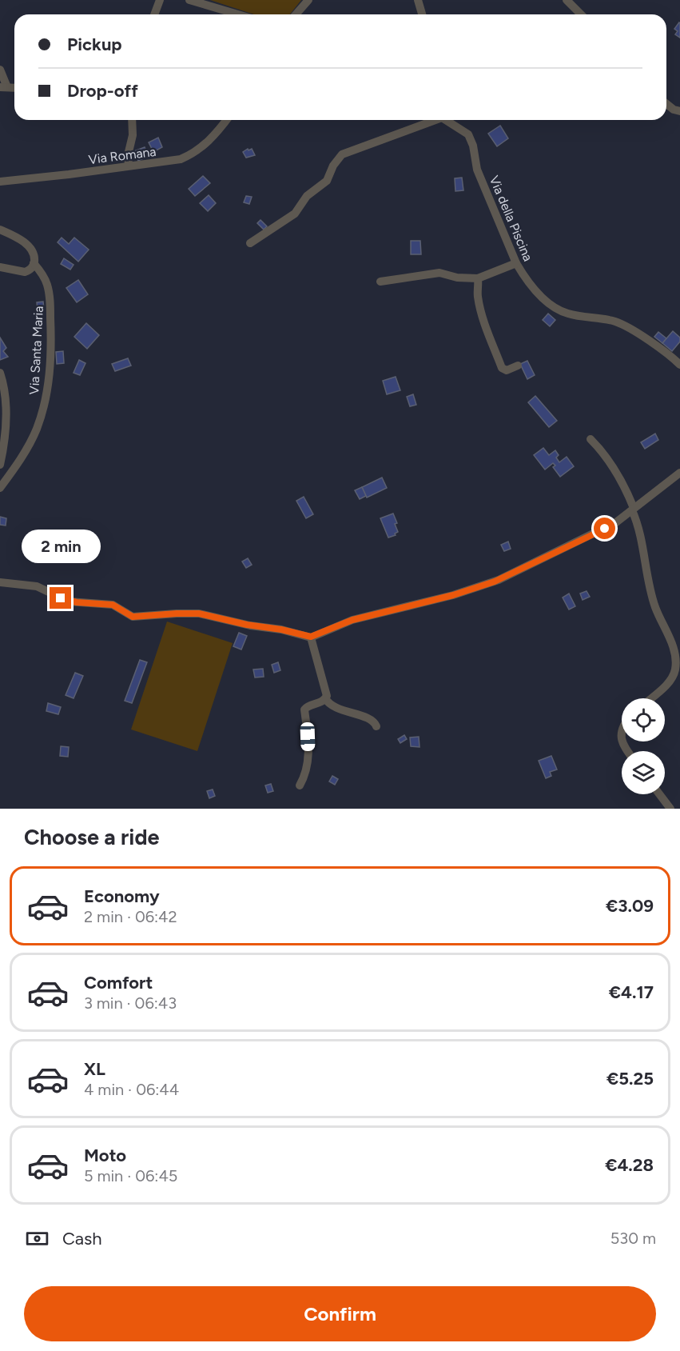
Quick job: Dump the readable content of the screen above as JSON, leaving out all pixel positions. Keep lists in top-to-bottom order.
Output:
{
  "streets": {
    "street": ["Via Romana", "Via della Piscina", "Via Santa Maria"]
  },
  "page": {
    "banner": ["Pickup", "Drop-off"],
    "bubble": "2 min",
    "heading": "Choose a ride",
    "list": [
      {
        "name": "Economy",
        "note": "2 min · 06:42",
        "value": "€3.09"
      },
      {
        "name": "Comfort",
        "note": "3 min · 06:43",
        "value": "€4.17"
      },
      {
        "name": "XL",
        "note": "4 min · 06:44",
        "value": "€5.25"
      },
      {
        "name": "Moto",
        "note": "5 min · 06:45",
        "value": "€4.28"
      }
    ],
    "pay": ["Cash", "530 m"],
    "buttons": "Confirm"
  }
}
